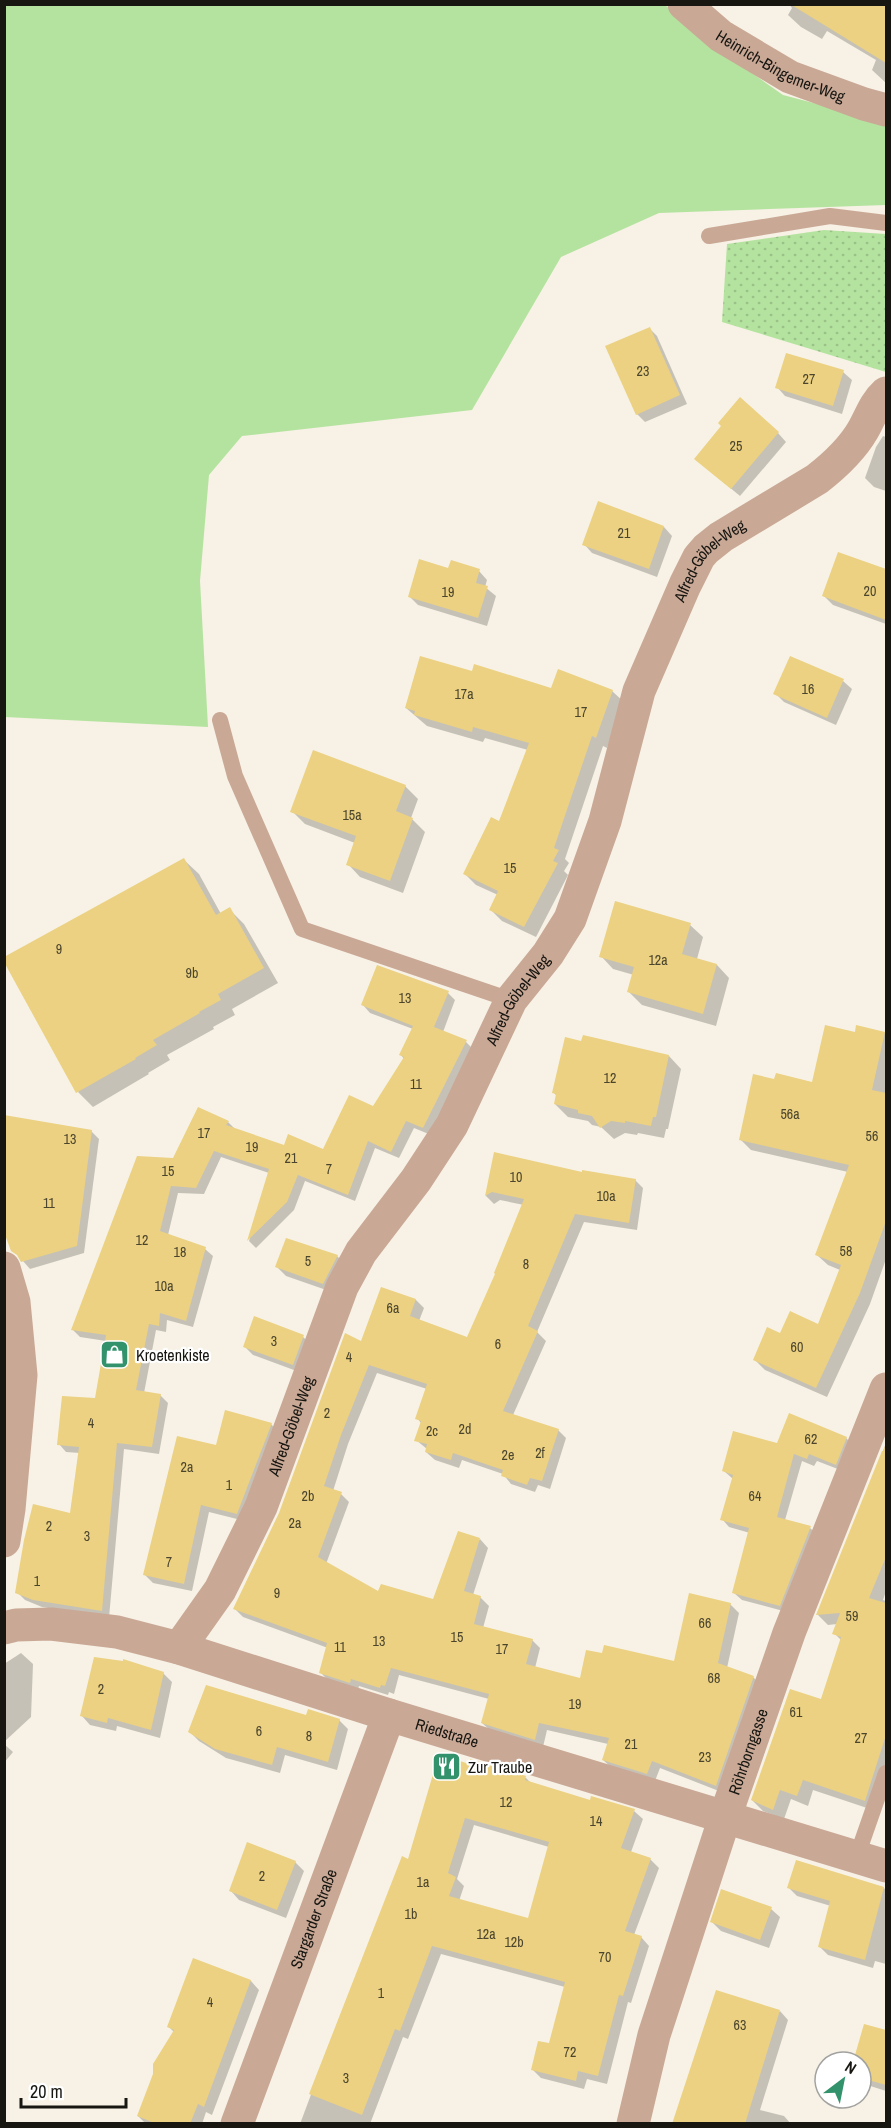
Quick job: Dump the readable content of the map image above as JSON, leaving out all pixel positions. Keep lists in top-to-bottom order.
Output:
{
  "streets": {
    "street": [
      "Heinrich-Bingemer-Weg",
      "Alfred-Göbel-Weg",
      "Riedstraße",
      "Röhrborngasse",
      "Stargarder Straße"
    ]
  },
  "crossings": [
    ["Alfred-Göbel-Weg", "Riedstraße"],
    ["Riedstraße", "Röhrborngasse"],
    ["Riedstraße", "Stargarder Straße"]
  ],
  "places": {
    "shop": ["Kroetenkiste"],
    "restaurant": ["Zur Traube"]
  },
  "house_numbers": [
    "23",
    "27",
    "25",
    "21",
    "20",
    "19",
    "16",
    "17a",
    "17",
    "15a",
    "15",
    "9",
    "12a",
    "9b",
    "13",
    "12",
    "11",
    "56a",
    "17",
    "56",
    "13",
    "19",
    "21",
    "7",
    "15",
    "10",
    "10a",
    "11",
    "12",
    "58",
    "18",
    "5",
    "8",
    "10a",
    "6a",
    "3",
    "6",
    "60",
    "4",
    "2",
    "4",
    "2d",
    "2c",
    "62",
    "2f",
    "2e",
    "2a",
    "1",
    "2b",
    "64",
    "2a",
    "2",
    "3",
    "7",
    "1",
    "9",
    "59",
    "66",
    "15",
    "13",
    "11",
    "17",
    "68",
    "2",
    "19",
    "61",
    "6",
    "8",
    "27",
    "21",
    "23",
    "12",
    "14",
    "2",
    "1a",
    "1b",
    "12a",
    "12b",
    "70",
    "1",
    "4",
    "63",
    "72",
    "3"
  ],
  "scale_bar": "20 m",
  "north": "top right"
}
